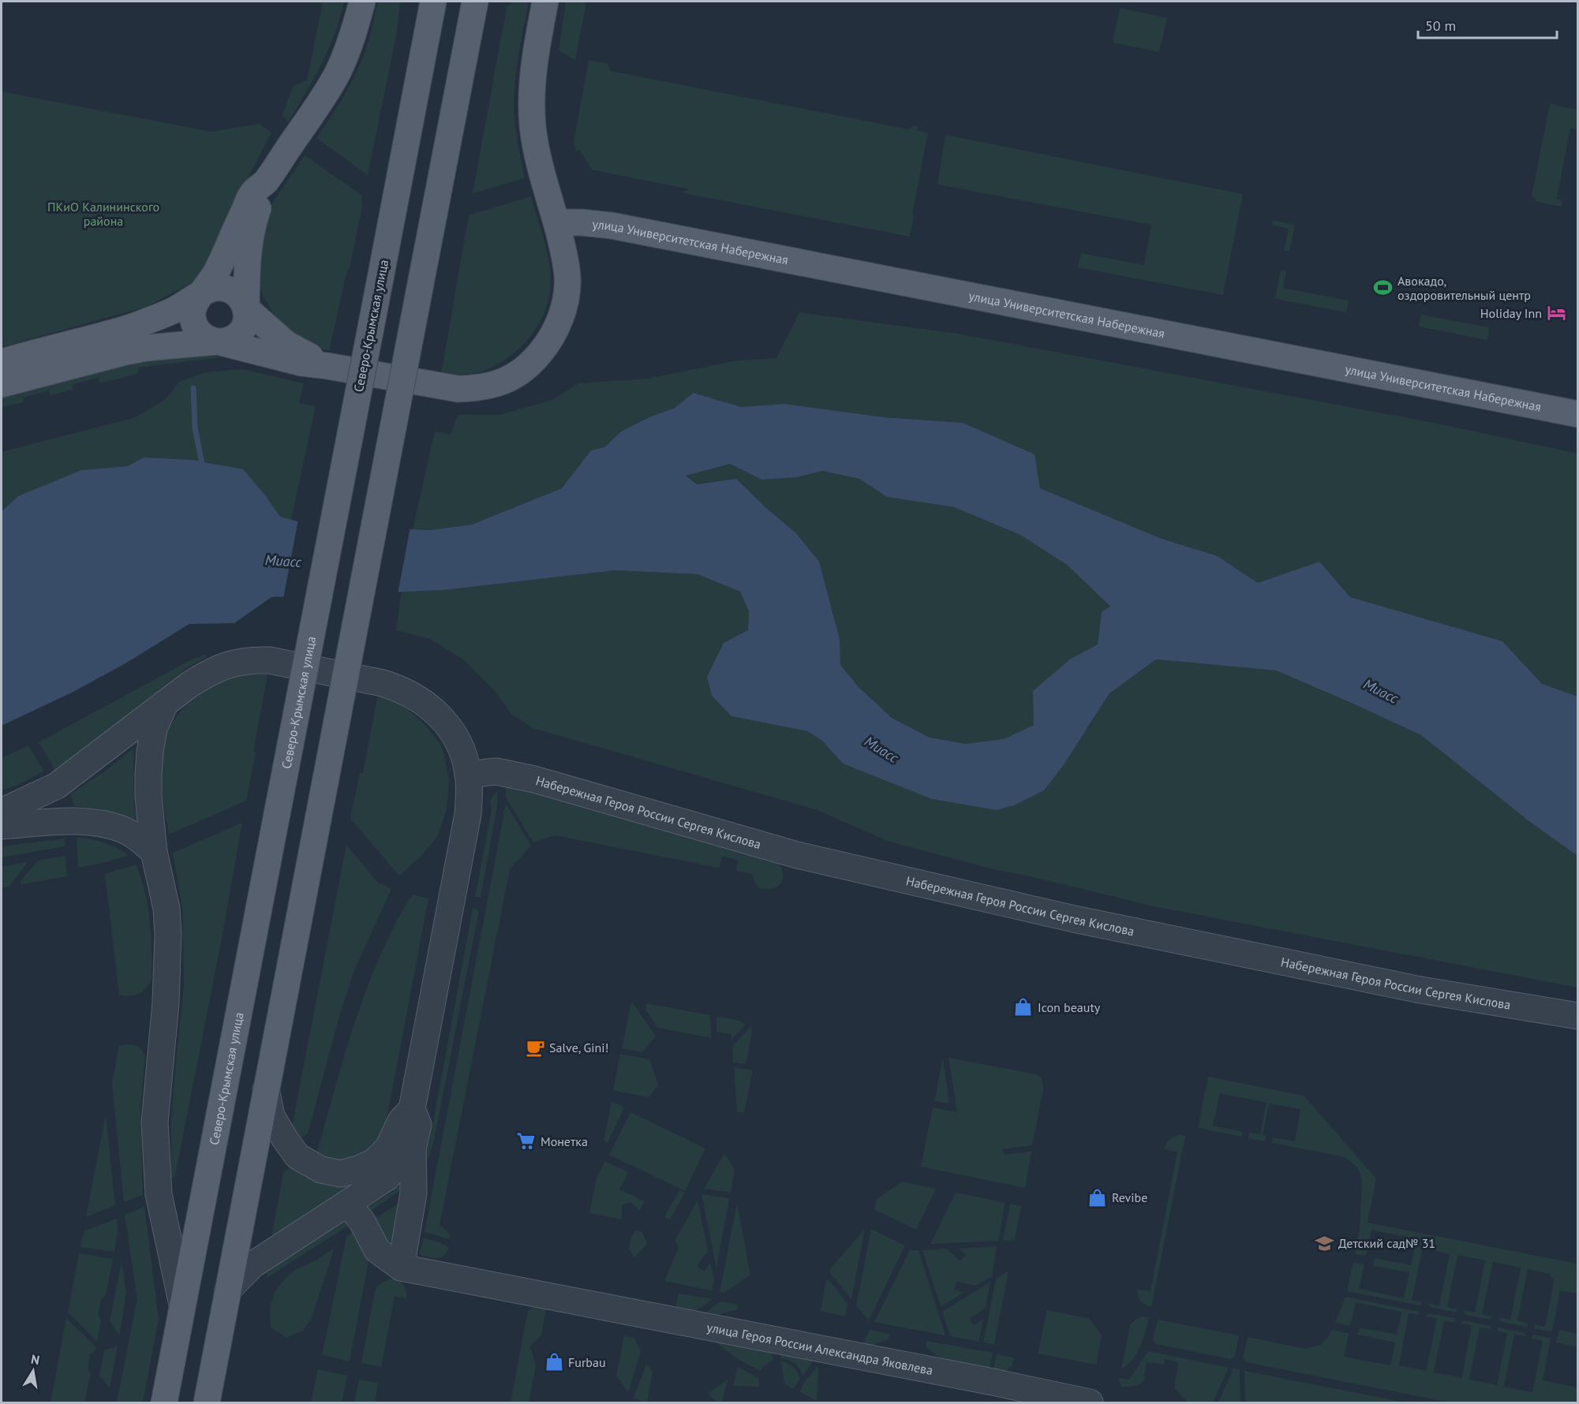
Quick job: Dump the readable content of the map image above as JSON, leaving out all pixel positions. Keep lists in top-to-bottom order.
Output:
{
  "streets": {
    "main road": ["улица Университетская Набережная", "Северо-Крымская улица"],
    "street": ["Набережная Героя России Сергея Кислова", "улица Героя России Александра Яковлева"]
  },
  "water": ["Миасс"],
  "parks": ["ПКиО Калининского района"],
  "places": {
    "sports": ["Авокадо, оздоровительный центр"],
    "hotel": ["Holiday Inn"],
    "shop": ["Icon beauty", "Revibe", "Furbau"],
    "cafe": ["Salve, Gini!"],
    "supermarket": ["Монетка"],
    "school or university": ["Детский сад№ 31"]
  },
  "scale_bar": "50 m",
  "north": "top"
}
